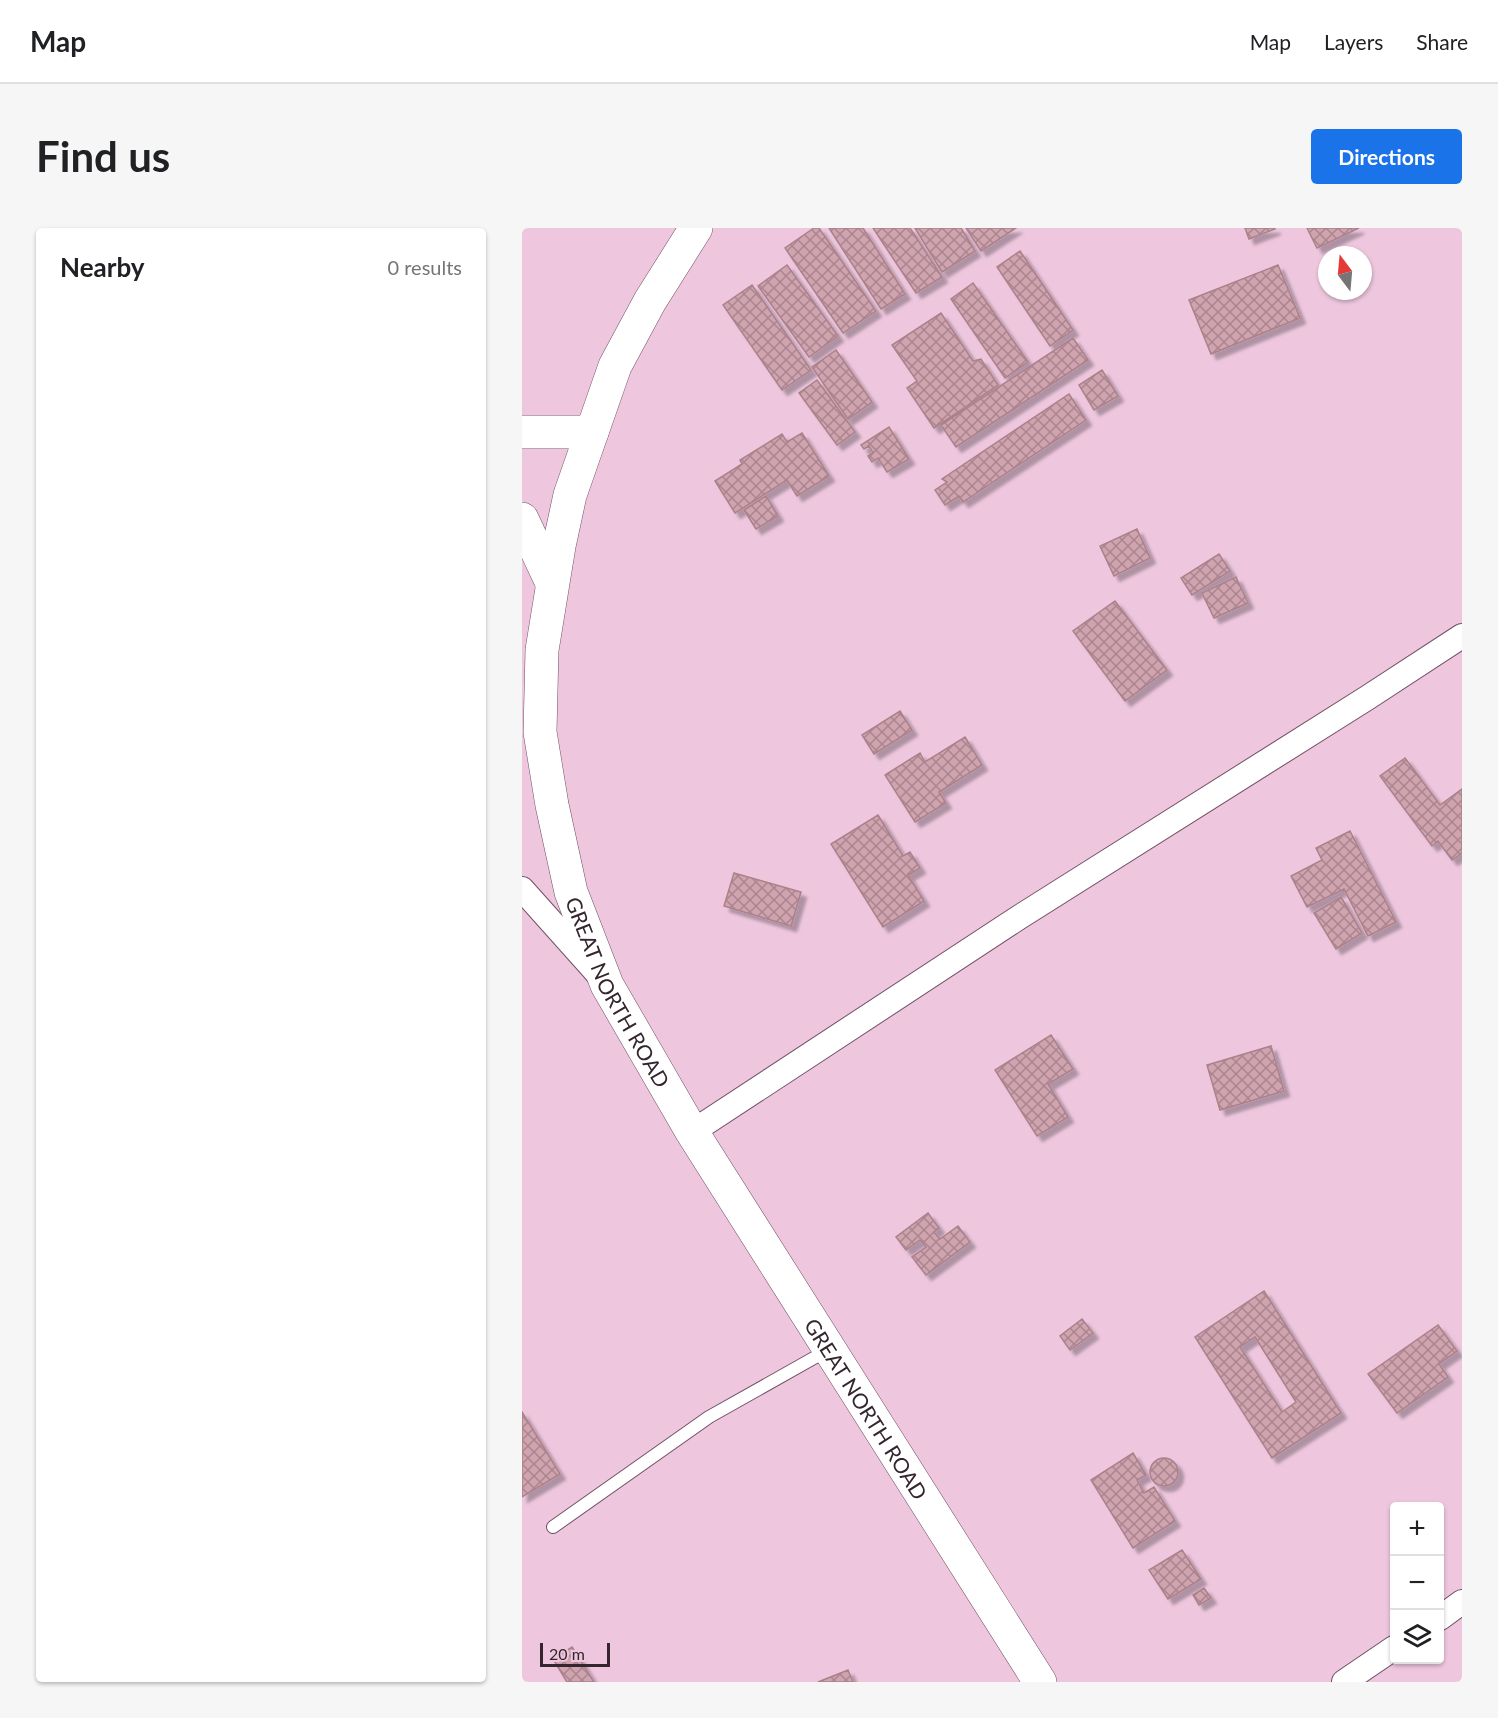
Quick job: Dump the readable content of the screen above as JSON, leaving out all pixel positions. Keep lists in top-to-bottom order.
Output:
{
  "streets": {
    "main road": ["GREAT NORTH ROAD"]
  },
  "scale_bar": "20 m",
  "north": "top",
  "page": {
    "header": "Map",
    "nav": ["Map", "Layers", "Share"],
    "buttons": "Directions",
    "title": "Find us",
    "heading": ["Nearby", "0 results"],
    "map_buttons": ["+", "−"],
    "scale": "20 m"
  }
}
